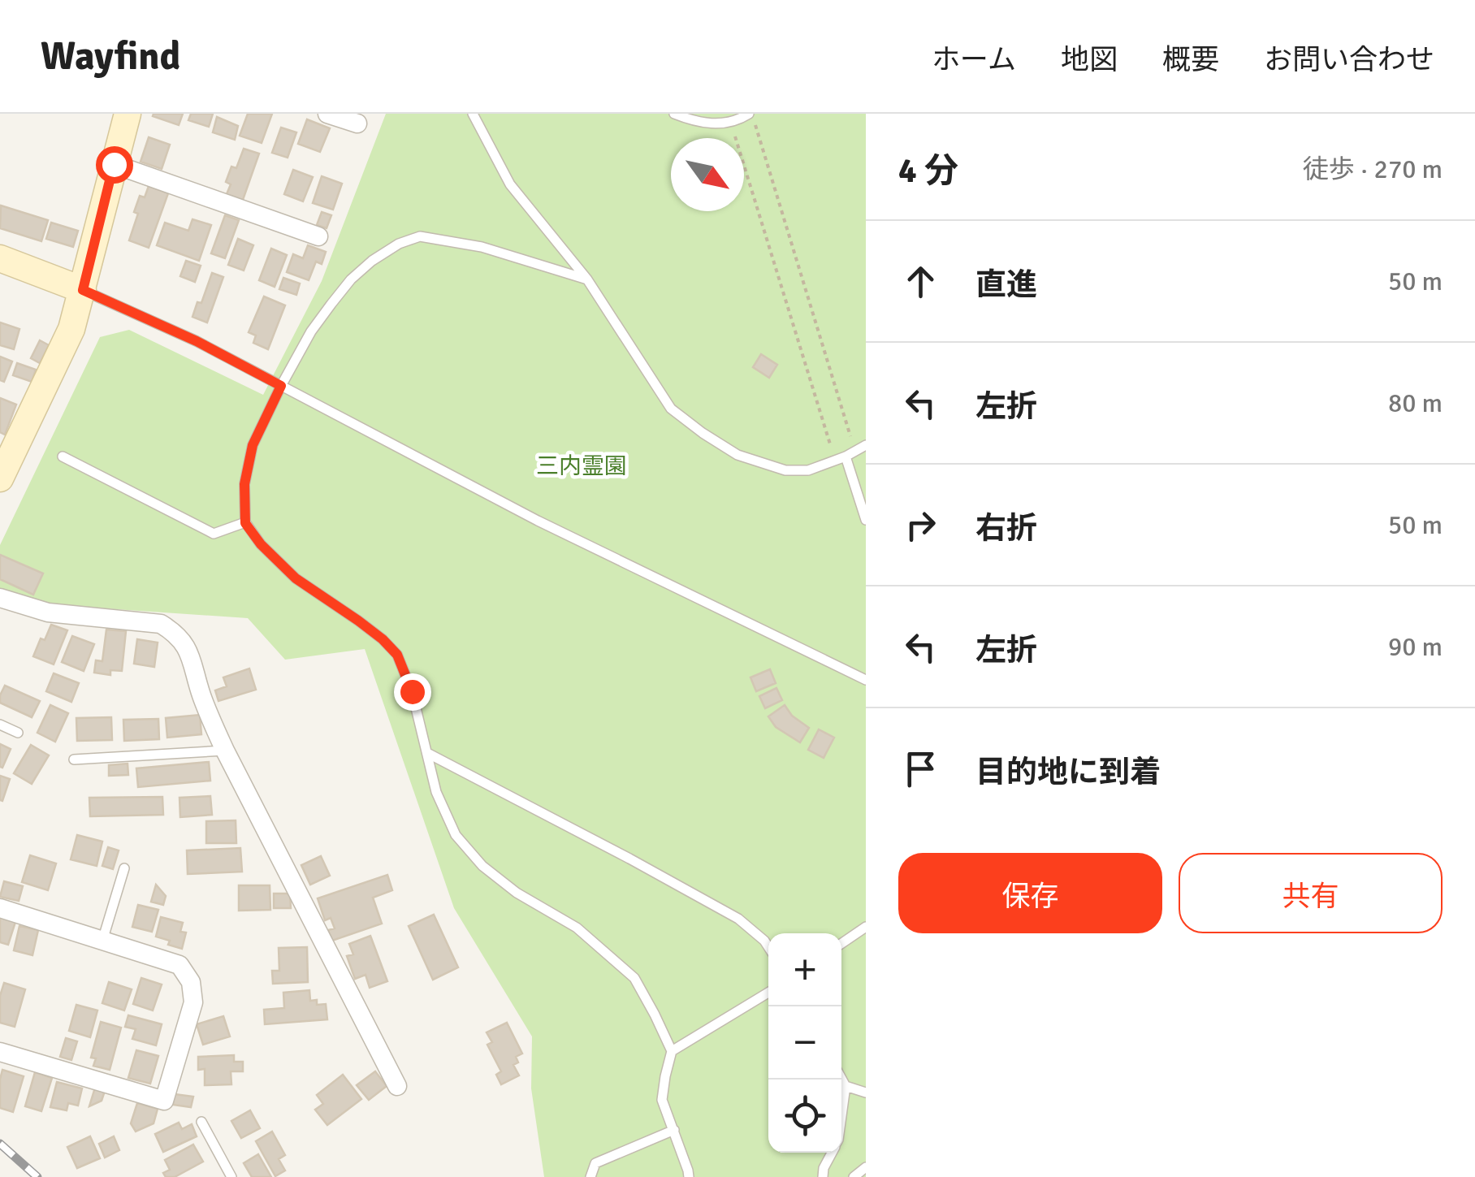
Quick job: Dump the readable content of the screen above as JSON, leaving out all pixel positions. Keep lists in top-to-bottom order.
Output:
{
  "parks": ["三内霊園"],
  "north": "bottom right",
  "page": {
    "header": "Wayfind",
    "nav": [
      "ホーム",
      "地図",
      "概要",
      "お問い合わせ"
    ],
    "heading": ["4 分", "徒歩 · 270 m"],
    "list": [
      ["直進", "50 m"],
      ["左折", "80 m"],
      ["右折", "50 m"],
      ["左折", "90 m"],
      "目的地に到着"
    ],
    "buttons": ["保存", "共有"],
    "map_buttons": ["+", "−"]
  }
}
